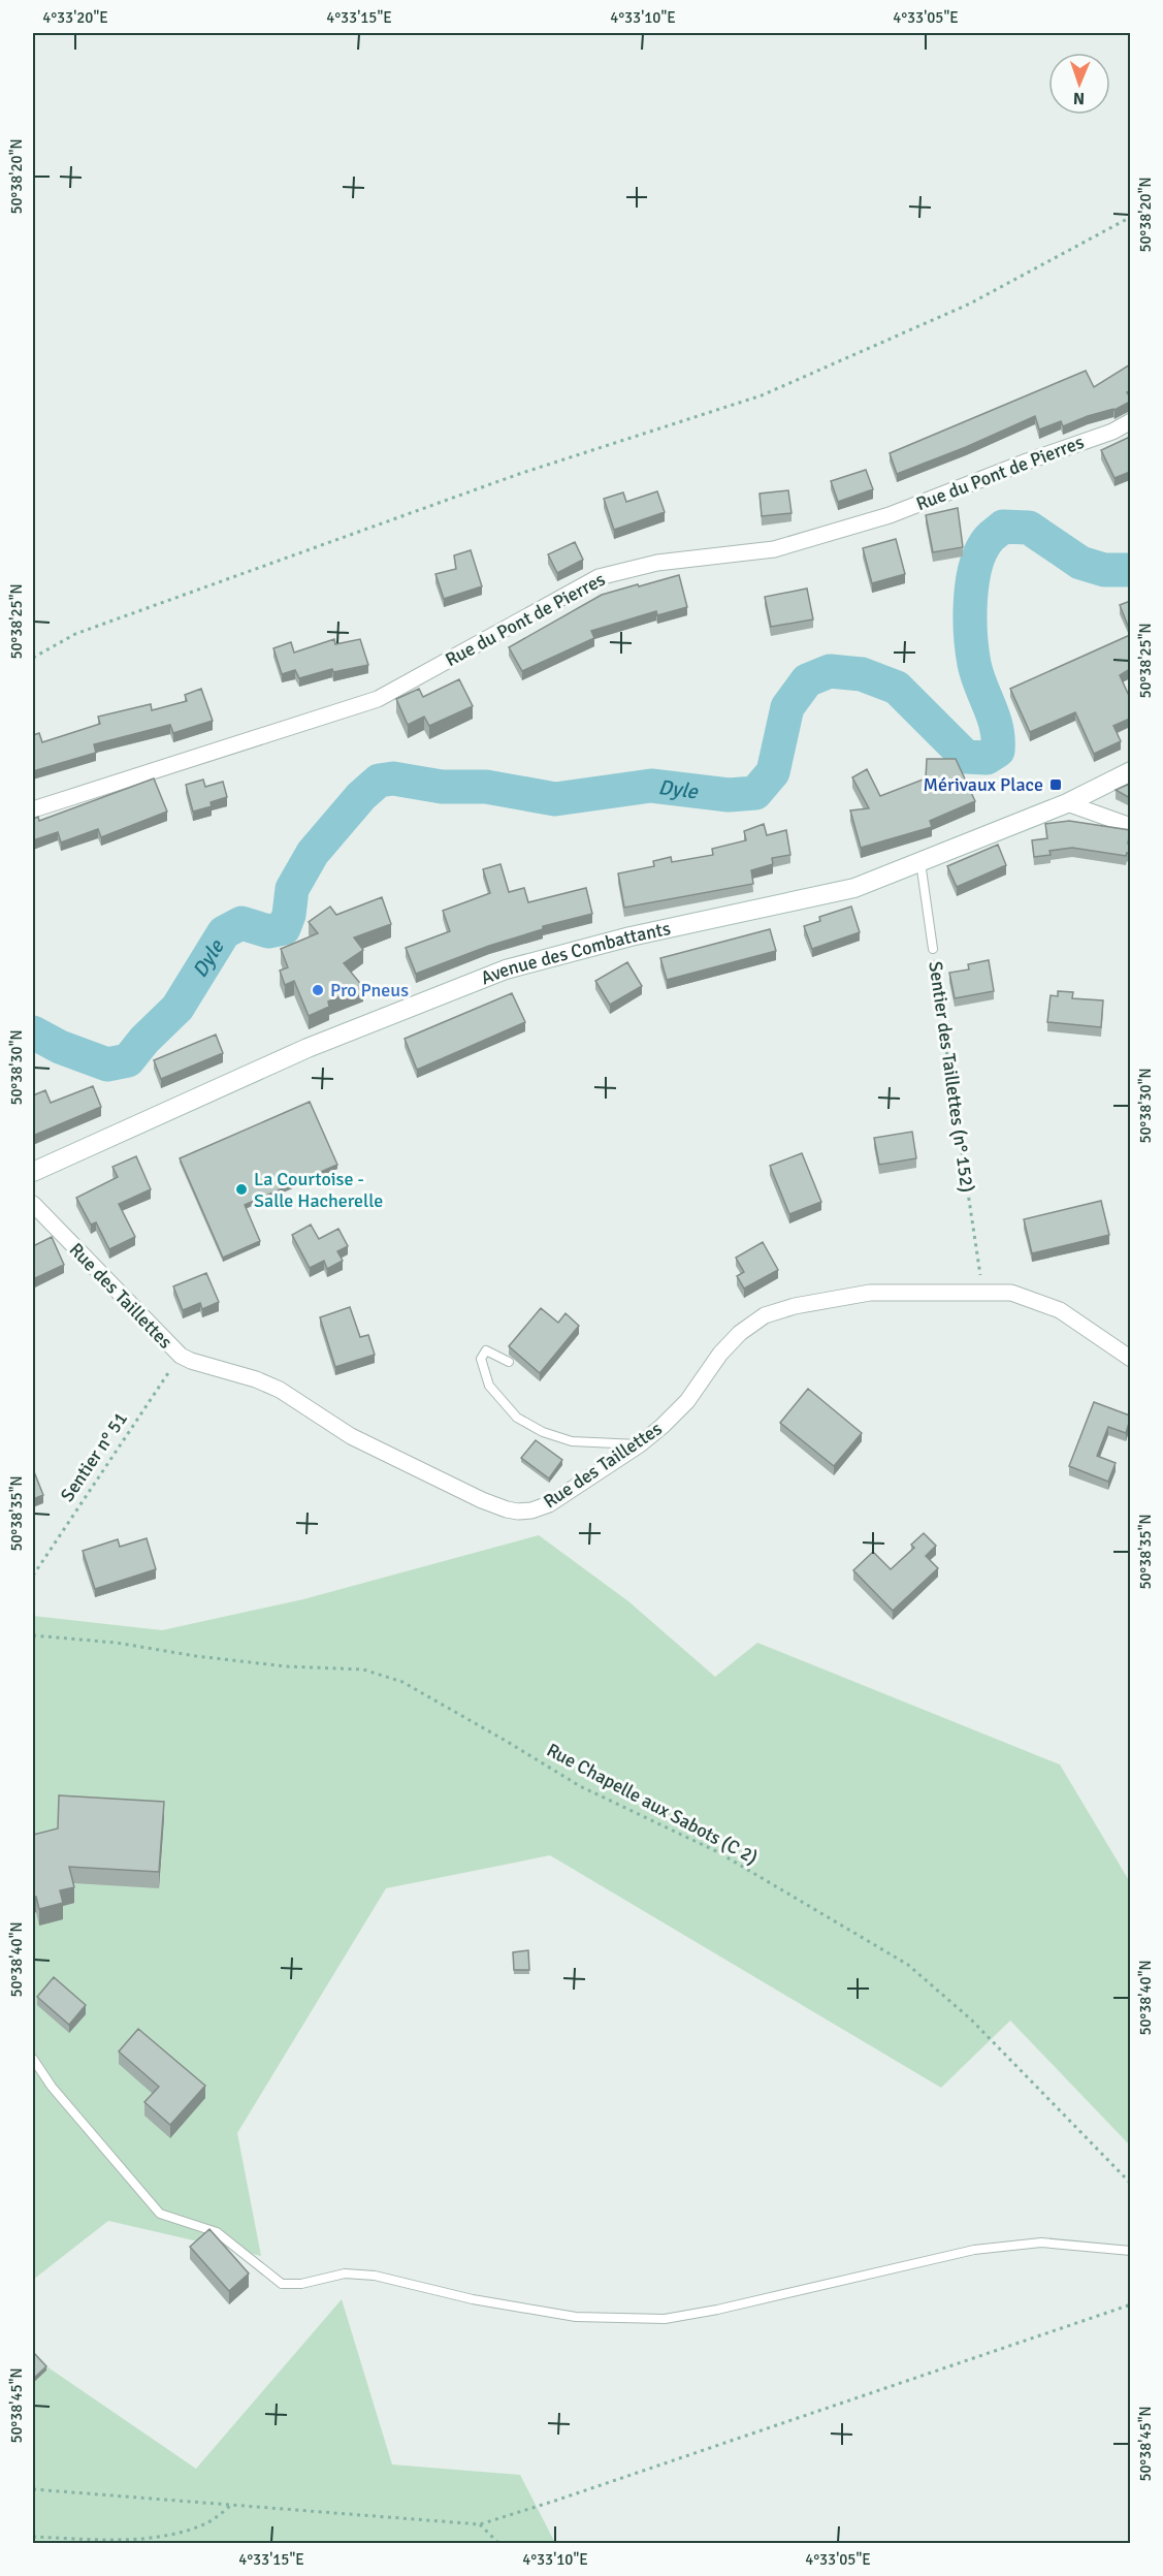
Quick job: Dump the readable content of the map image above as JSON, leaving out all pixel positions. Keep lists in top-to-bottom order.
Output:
{
  "streets": {
    "main road": ["Avenue des Combattants"],
    "street": ["Rue du Pont de Pierres", "Rue des Taillettes"],
    "lane": ["Sentier des Taillettes (n° 152)"],
    "path": ["Sentier n° 51", "Rue Chapelle aux Sabots (C 2)"]
  },
  "crossings": [
    ["Avenue des Combattants", "Sentier des Taillettes (n° 152)"],
    ["Sentier des Taillettes (n° 152)", "Rue des Taillettes"],
    ["Rue des Taillettes", "Sentier n° 51"]
  ],
  "water": ["Dyle"],
  "places": {
    "transit": ["Mérivaux Place"],
    "other": ["Pro Pneus", "La Courtoise - Salle Hacherelle"]
  },
  "north": "bottom",
  "coordinates": [
    "4°33'20\"E",
    "4°33'15\"E",
    "4°33'10\"E",
    "4°33'05\"E",
    "50°38'20\"N",
    "50°38'25\"N",
    "50°38'30\"N",
    "50°38'35\"N",
    "50°38'40\"N",
    "50°38'45\"N"
  ]
}
